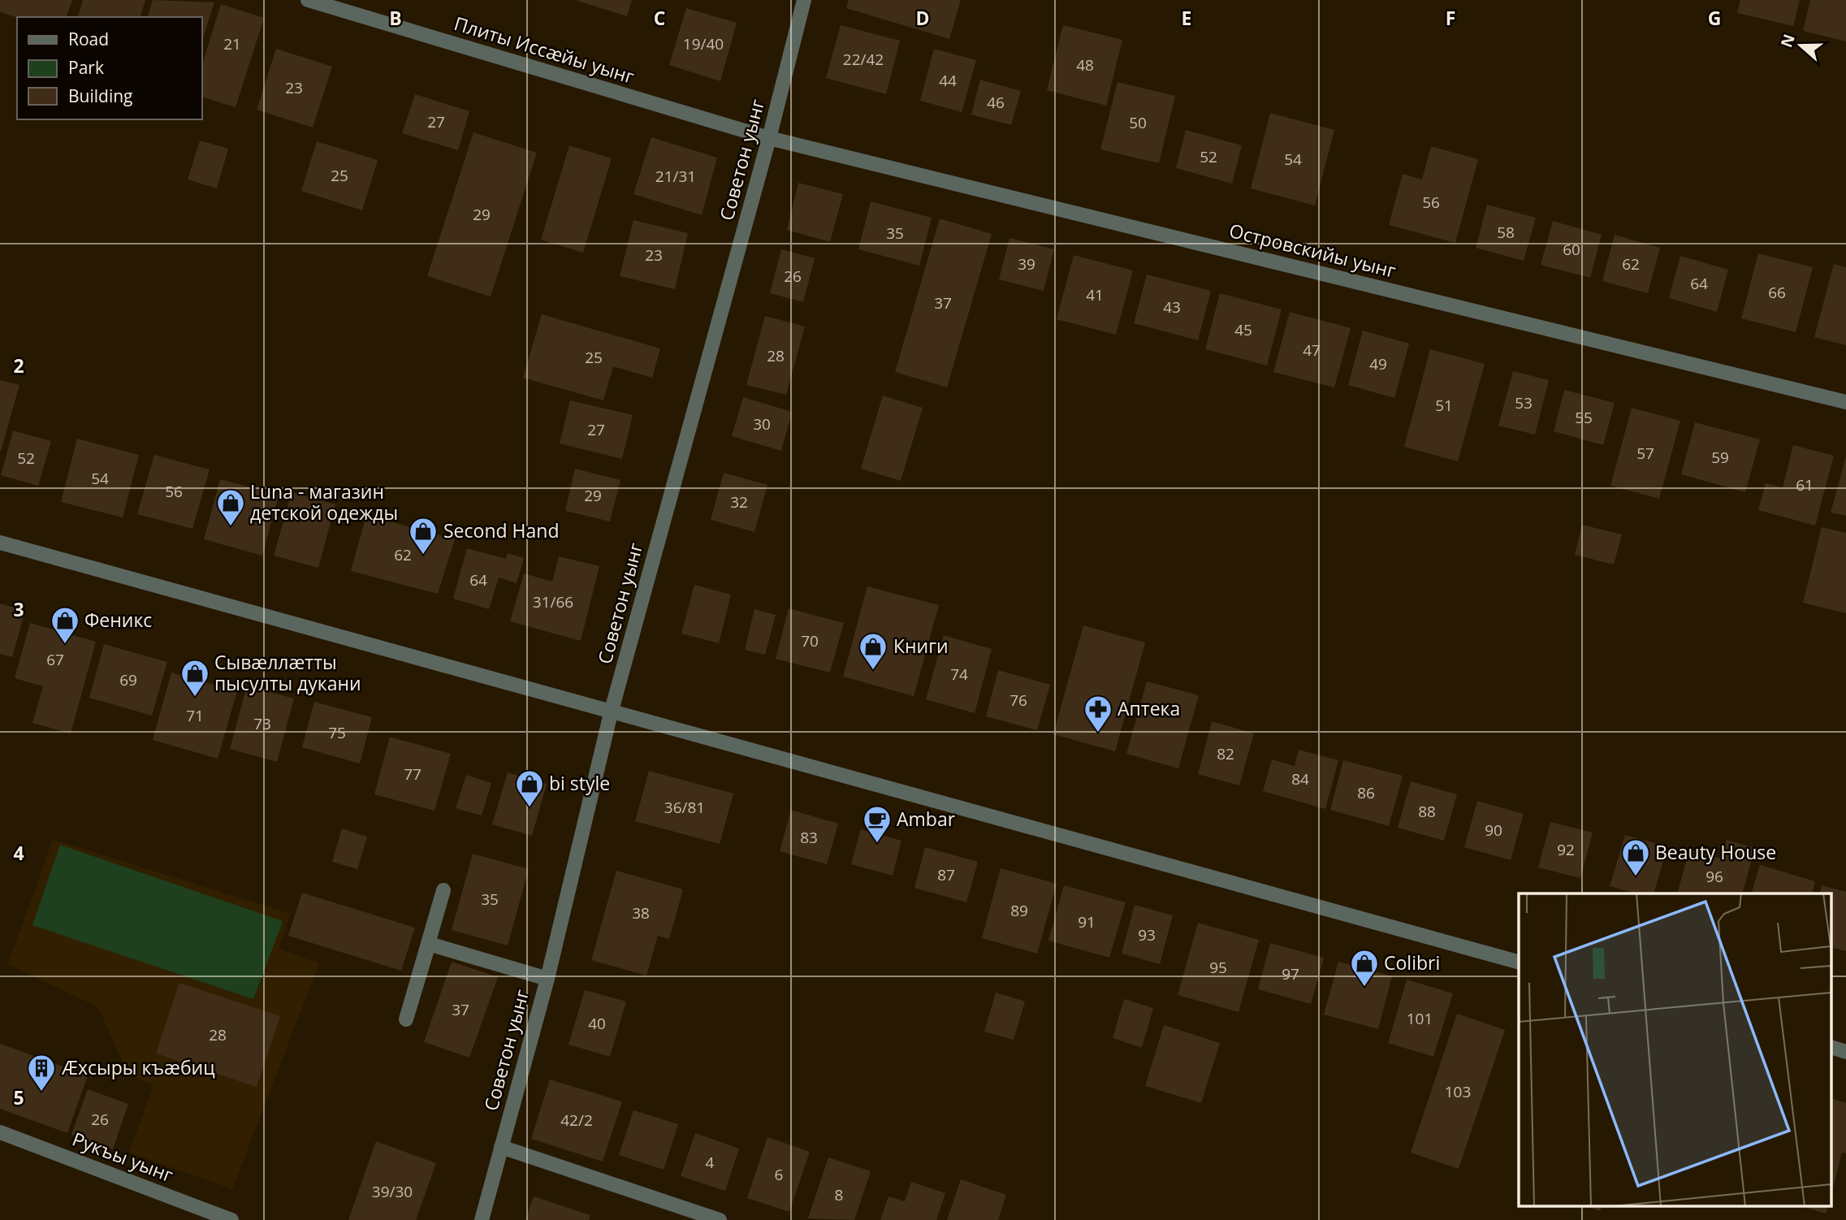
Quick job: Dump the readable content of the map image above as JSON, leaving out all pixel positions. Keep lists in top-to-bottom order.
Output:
{
  "streets": {
    "street": [
      "Плиты Иссæйы уынг",
      "Советон уынг",
      "Островскийы уынг",
      "Рукъы уынг"
    ]
  },
  "crossings": [
    ["Плиты Иссæйы уынг", "Советон уынг"],
    ["Плиты Иссæйы уынг", "Островскийы уынг"],
    ["Советон уынг", "Островскийы уынг"]
  ],
  "places": {
    "shop": [
      "Luna - магазин детской одежды",
      "Second Hand",
      "Феникс",
      "Книги",
      "Сывæллæтты пысулты дукани",
      "bi style",
      "Beauty House",
      "Colibri"
    ],
    "pharmacy": ["Аптека"],
    "cafe": ["Ambar"],
    "building": ["Æхсыры къæбиц"]
  },
  "house_numbers": [
    "21",
    "19/40",
    "22/42",
    "48",
    "44",
    "23",
    "46",
    "27",
    "50",
    "52",
    "54",
    "25",
    "21/31",
    "56",
    "29",
    "58",
    "35",
    "60",
    "23",
    "39",
    "62",
    "26",
    "64",
    "66",
    "41",
    "37",
    "43",
    "45",
    "47",
    "28",
    "25",
    "49",
    "53",
    "51",
    "55",
    "30",
    "27",
    "57",
    "59",
    "52",
    "54",
    "61",
    "56",
    "29",
    "32",
    "62",
    "64",
    "31/66",
    "70",
    "67",
    "74",
    "69",
    "76",
    "71",
    "73",
    "75",
    "82",
    "77",
    "84",
    "86",
    "36/81",
    "88",
    "90",
    "83",
    "92",
    "87",
    "96",
    "35",
    "89",
    "38",
    "91",
    "93",
    "95",
    "97",
    "37",
    "101",
    "40",
    "28",
    "103",
    "26",
    "42/2",
    "4",
    "6",
    "39/30",
    "8"
  ],
  "legend": ["Road", "Park", "Building"],
  "north": "left",
  "grid": {
    "columns": [
      "B",
      "C",
      "D",
      "E",
      "F",
      "G"
    ],
    "rows": [
      "2",
      "3",
      "4",
      "5"
    ]
  }
}
